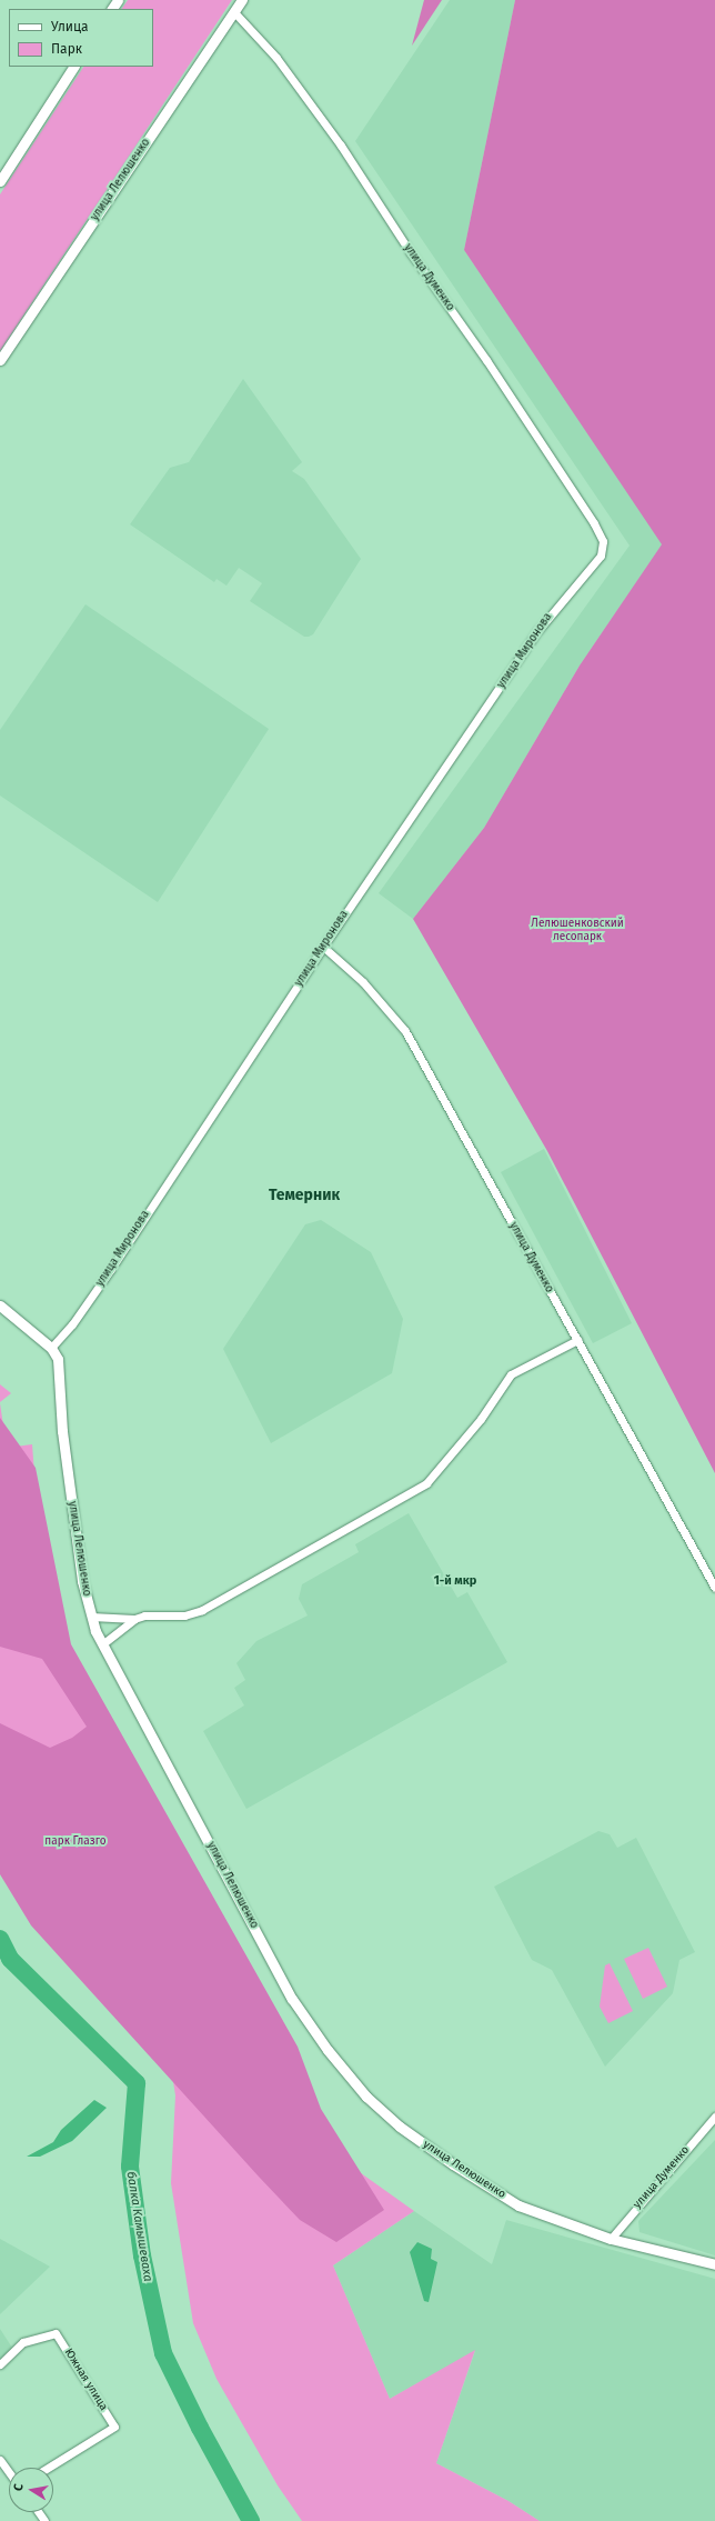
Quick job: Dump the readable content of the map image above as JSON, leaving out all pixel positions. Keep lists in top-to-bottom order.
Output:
{
  "streets": {
    "street": [
      "улица Лелюшенко",
      "улица Думенко",
      "улица Миронова",
      "Южная улица"
    ]
  },
  "crossings": [
    ["улица Лелюшенко", "улица Думенко"],
    ["улица Лелюшенко", "улица Миронова"],
    ["улица Думенко", "улица Миронова"]
  ],
  "districts": ["Темерник", "1-й мкр"],
  "water": ["балка Камышеваха"],
  "parks": ["Лелюшенковский лесопарк", "парк Глазго"],
  "legend": ["Улица", "Парк"],
  "north": "left"
}
